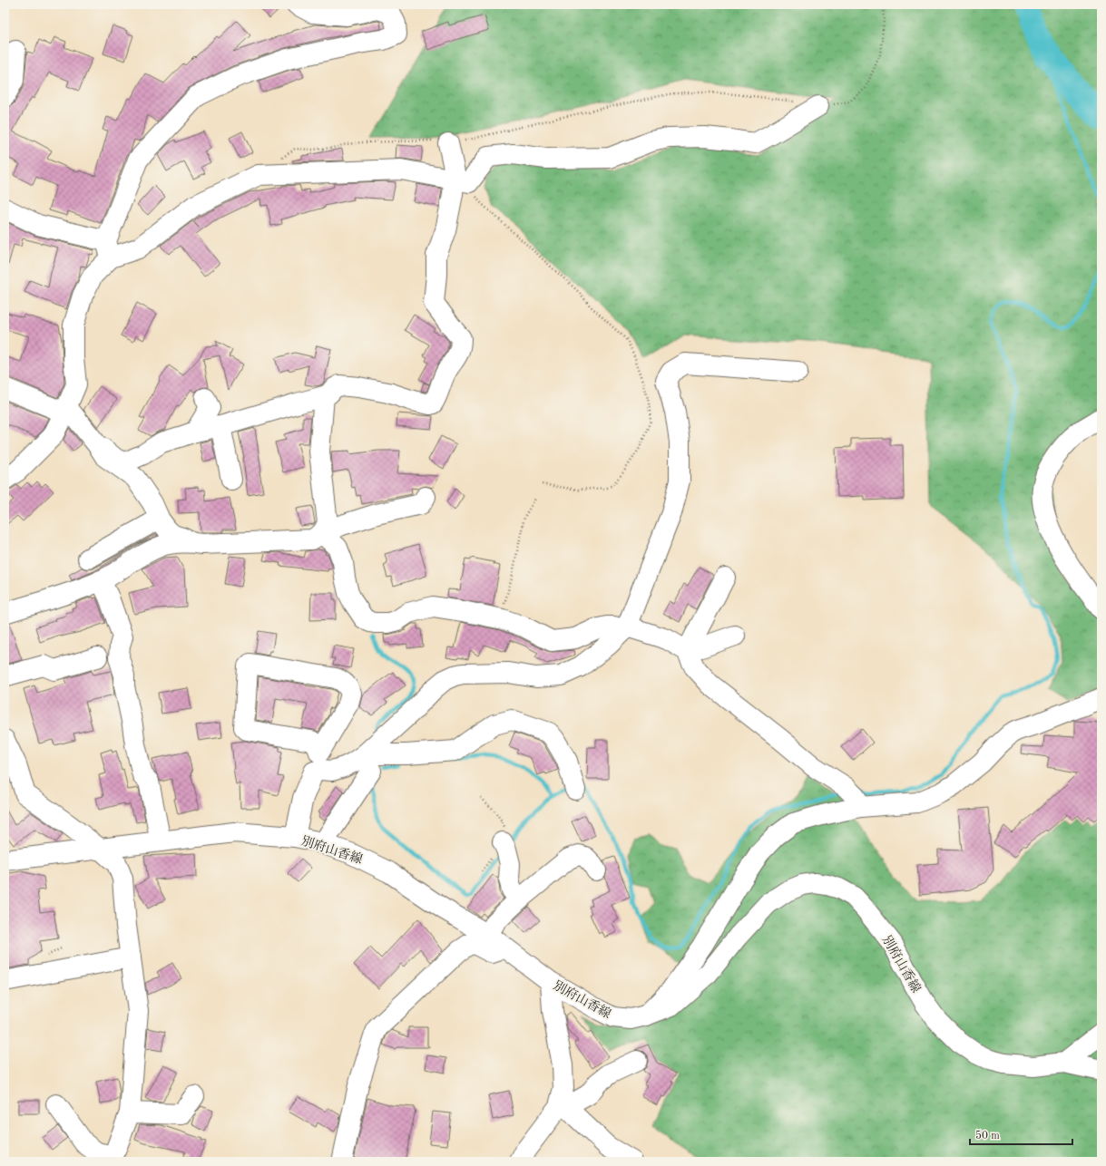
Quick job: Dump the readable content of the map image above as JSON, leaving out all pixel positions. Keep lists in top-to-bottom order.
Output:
{
  "streets": {
    "street": ["別府山香線"]
  },
  "scale_bar": "50 m"
}
